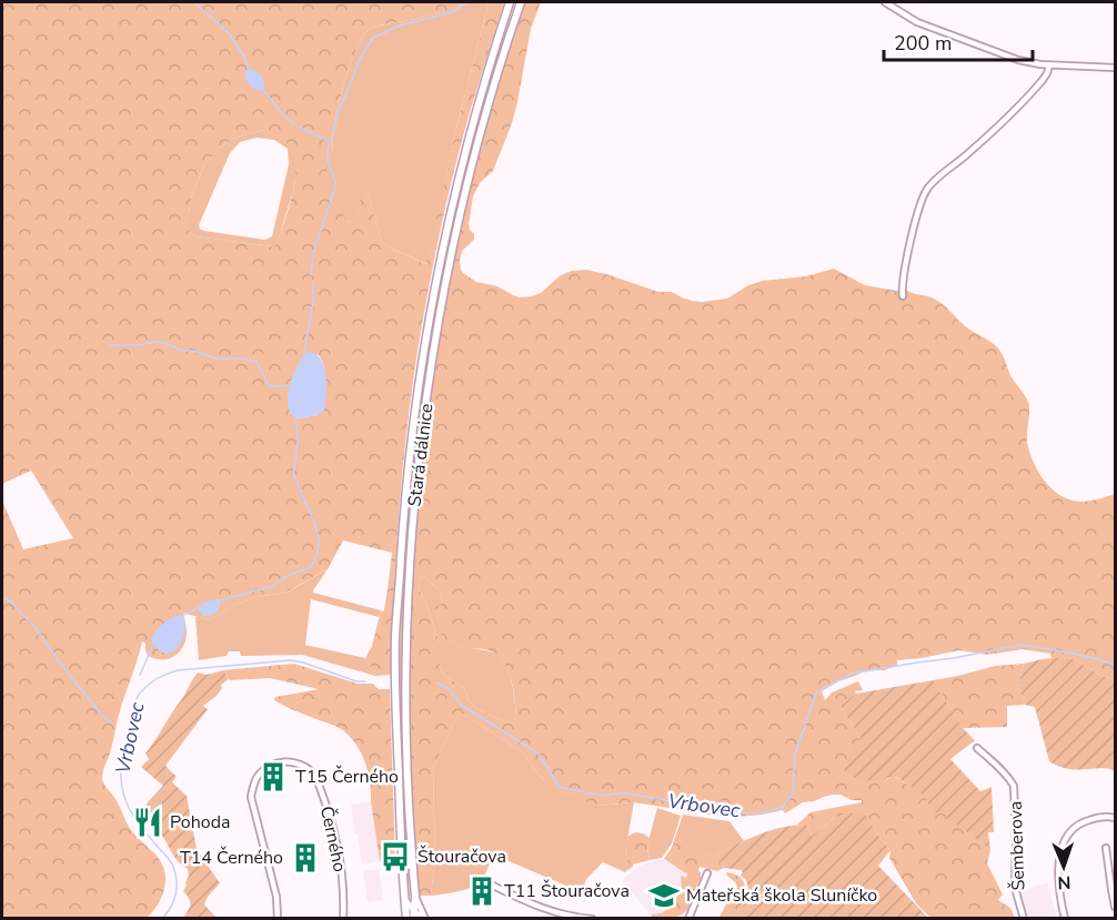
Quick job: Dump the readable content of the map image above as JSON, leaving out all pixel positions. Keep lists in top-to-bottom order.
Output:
{
  "streets": {
    "main road": ["Stará dálnice"],
    "street": ["Černého", "Šemberova"]
  },
  "water": ["Vrbovec"],
  "places": {
    "building": ["T15 Černého", "T14 Černého", "T11 Štouračova"],
    "restaurant": ["Pohoda"],
    "bus stop": ["Štouračova"],
    "school or university": ["Mateřská škola Sluníčko"]
  },
  "scale_bar": "200 m",
  "north": "bottom"
}
